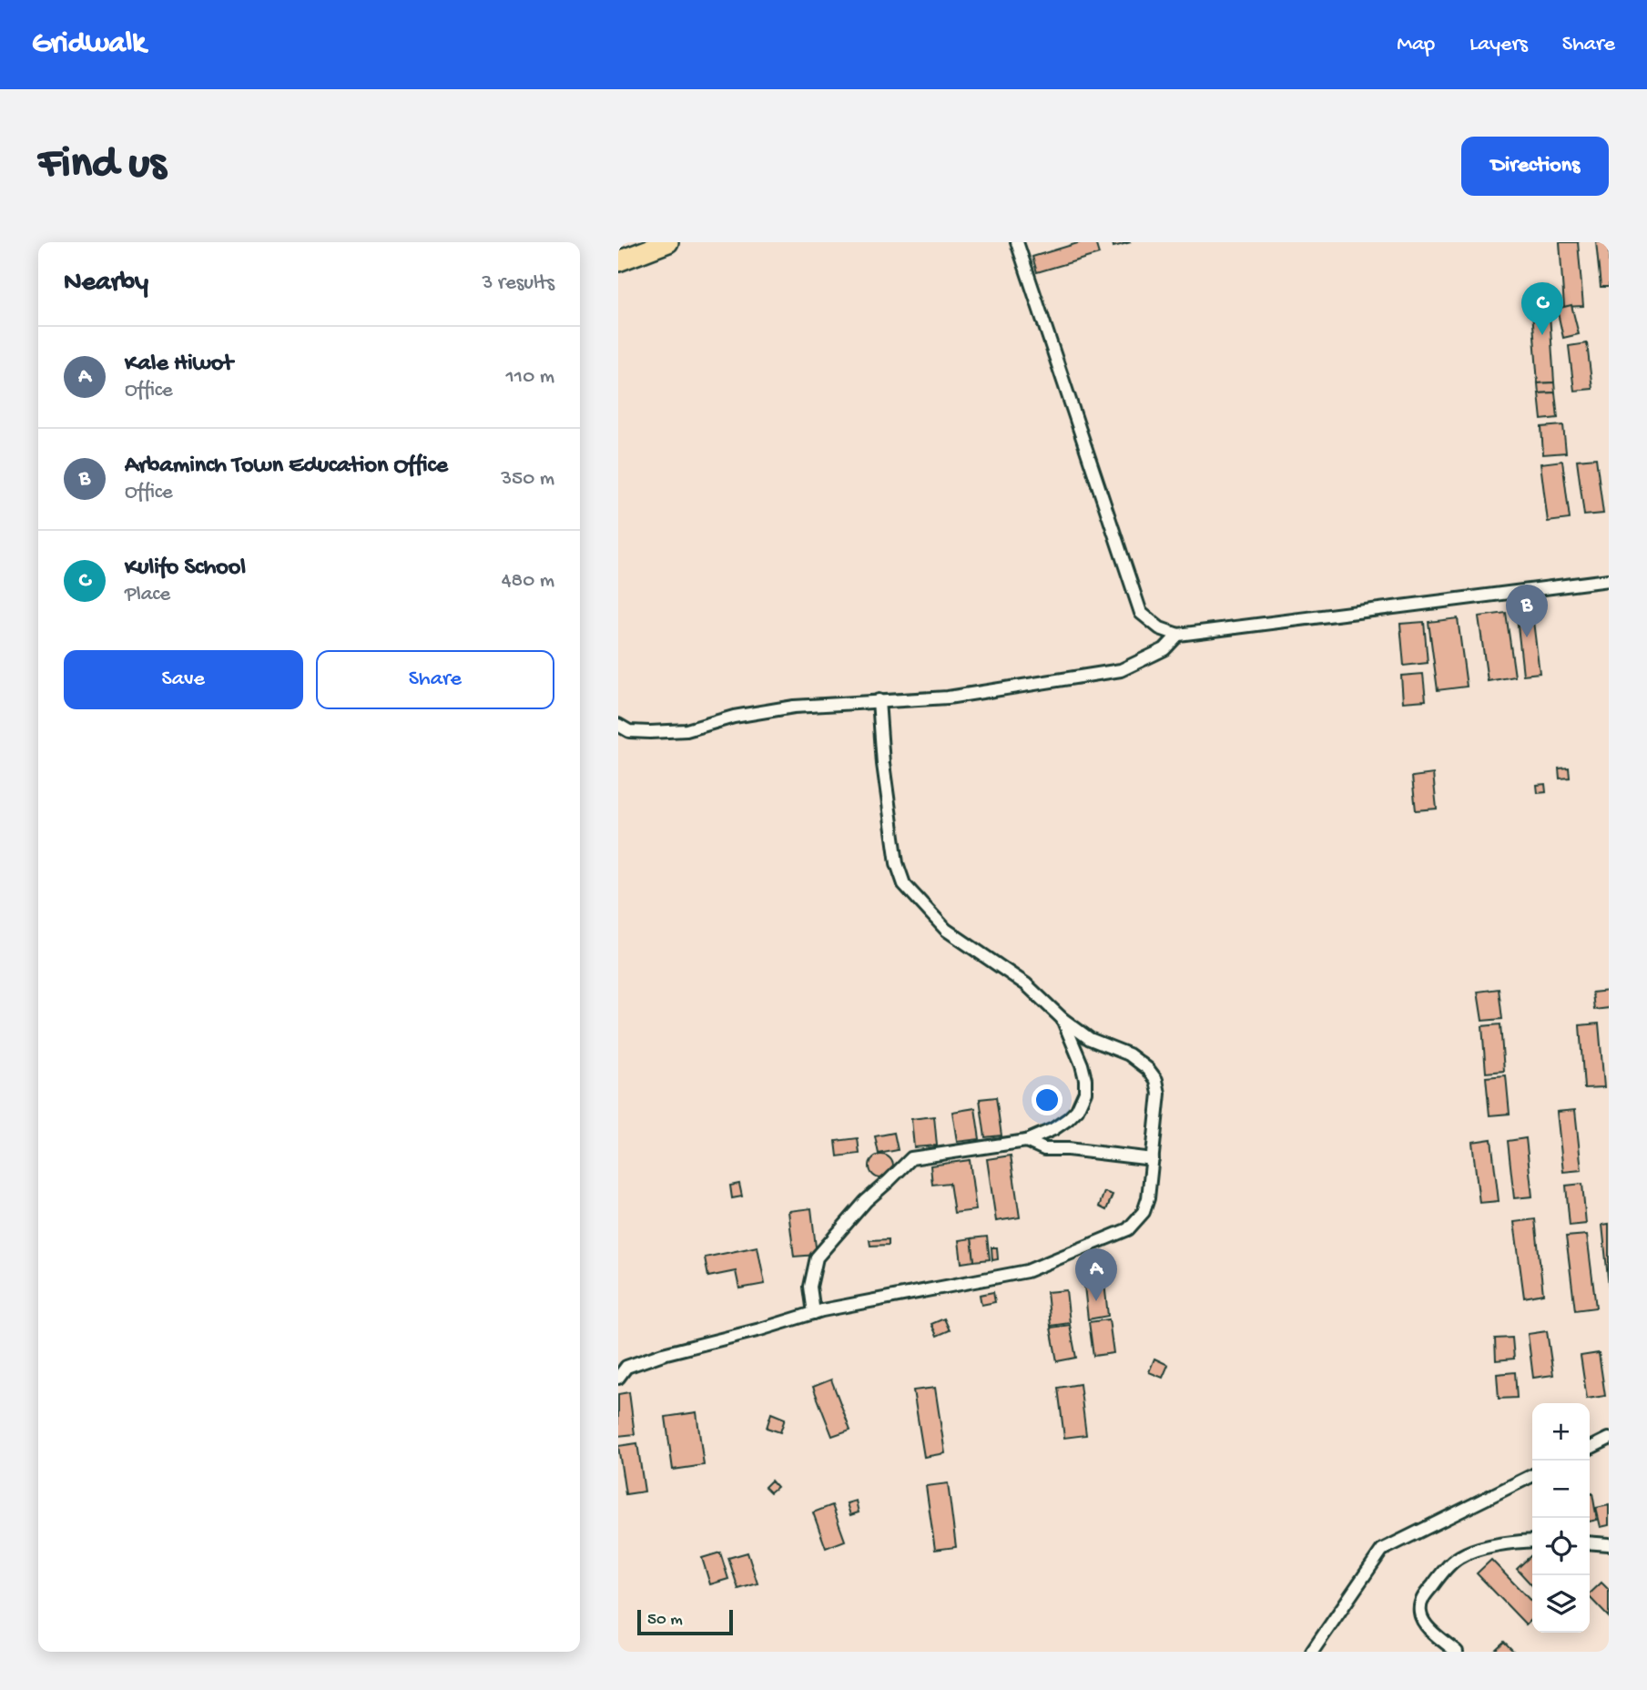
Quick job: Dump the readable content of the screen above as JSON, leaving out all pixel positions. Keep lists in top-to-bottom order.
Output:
{
  "scale_bar": "50 m",
  "page": {
    "header": "Gridwalk",
    "nav": ["Map", "Layers", "Share"],
    "buttons": [
      "Directions",
      ["Save", "Share"]
    ],
    "title": "Find us",
    "heading": ["Nearby", "3 results"],
    "pins": ["C", "B", "A"],
    "list": [
      {
        "mark": "A",
        "name": "Kale Hiwot",
        "note": "Office",
        "value": "110 m"
      },
      {
        "mark": "B",
        "name": "Arbaminch Town Education Office",
        "note": "Office",
        "value": "350 m"
      },
      {
        "mark": "C",
        "name": "Kulifo School",
        "note": "Place",
        "value": "480 m"
      }
    ],
    "map_buttons": ["+", "−"],
    "scale": "50 m"
  }
}
